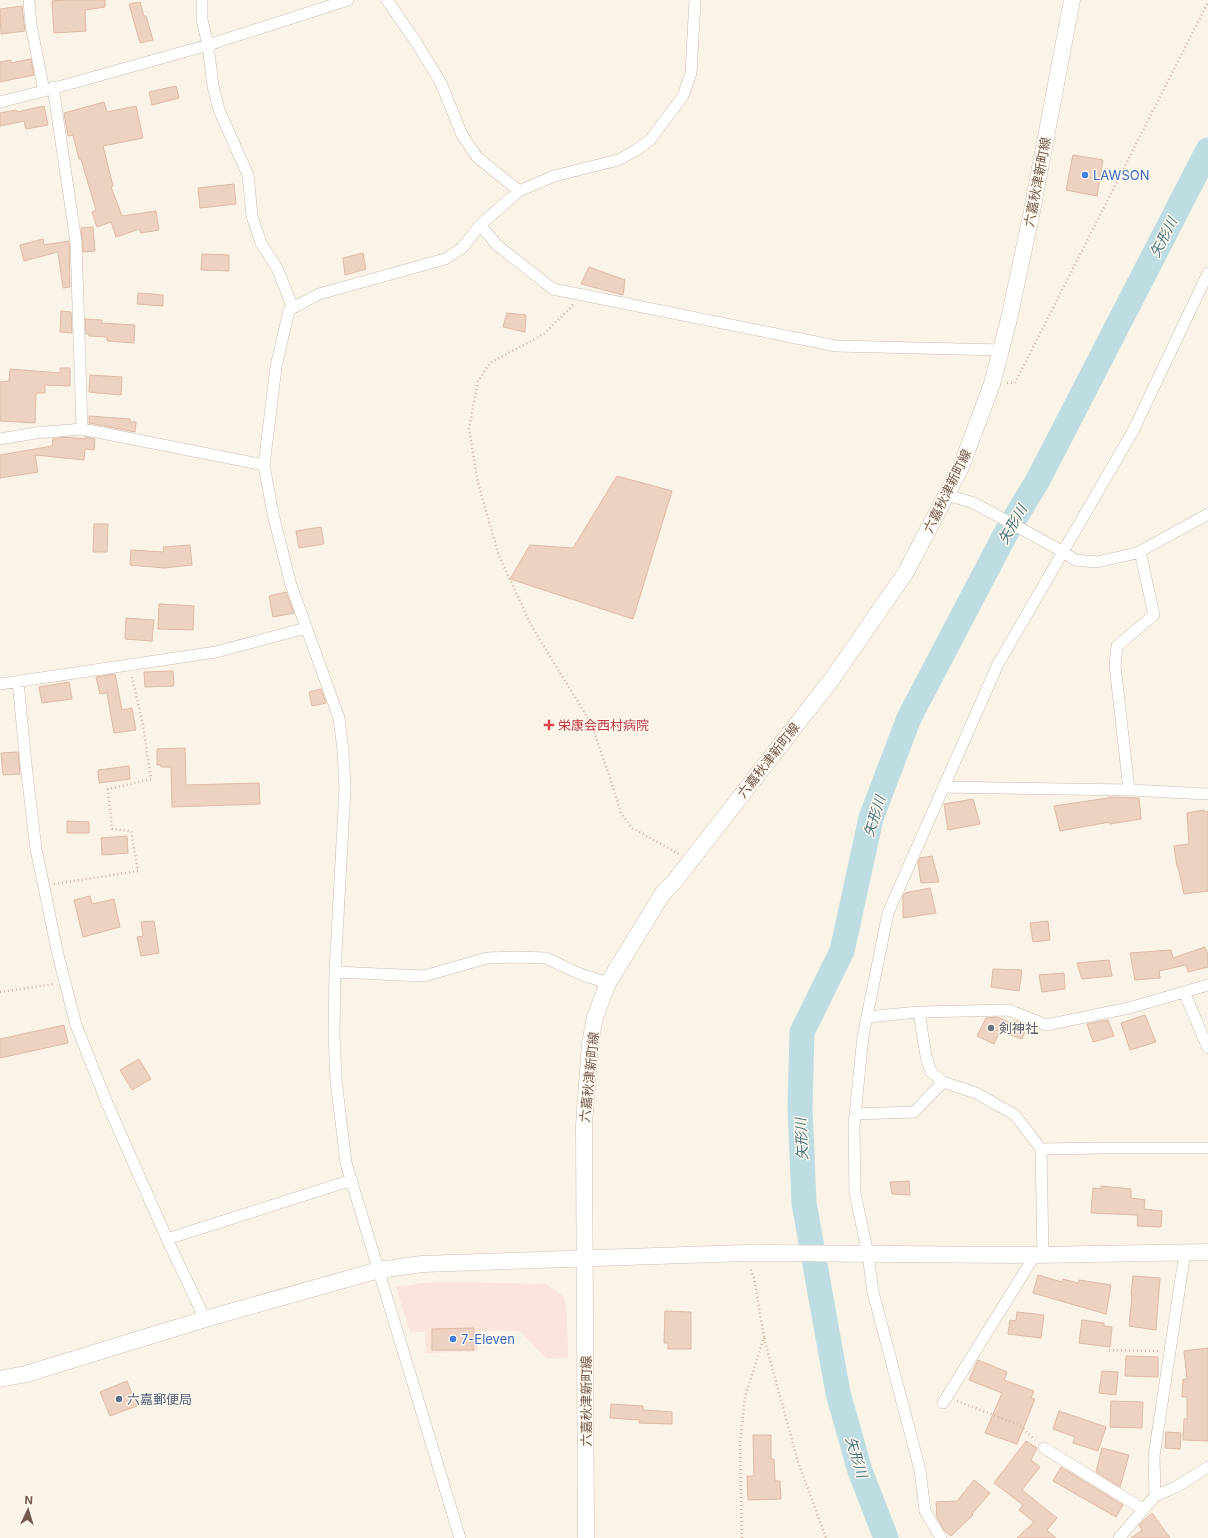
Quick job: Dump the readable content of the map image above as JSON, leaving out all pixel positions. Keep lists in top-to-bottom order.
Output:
{
  "streets": {
    "main road": ["六嘉秋津新町線"]
  },
  "water": ["矢形川"],
  "places": {
    "other": [
      "LAWSON",
      "剣神社",
      "7-Eleven",
      "六嘉郵便局"
    ],
    "health": ["栄康会西村病院"]
  },
  "north": "top"
}
